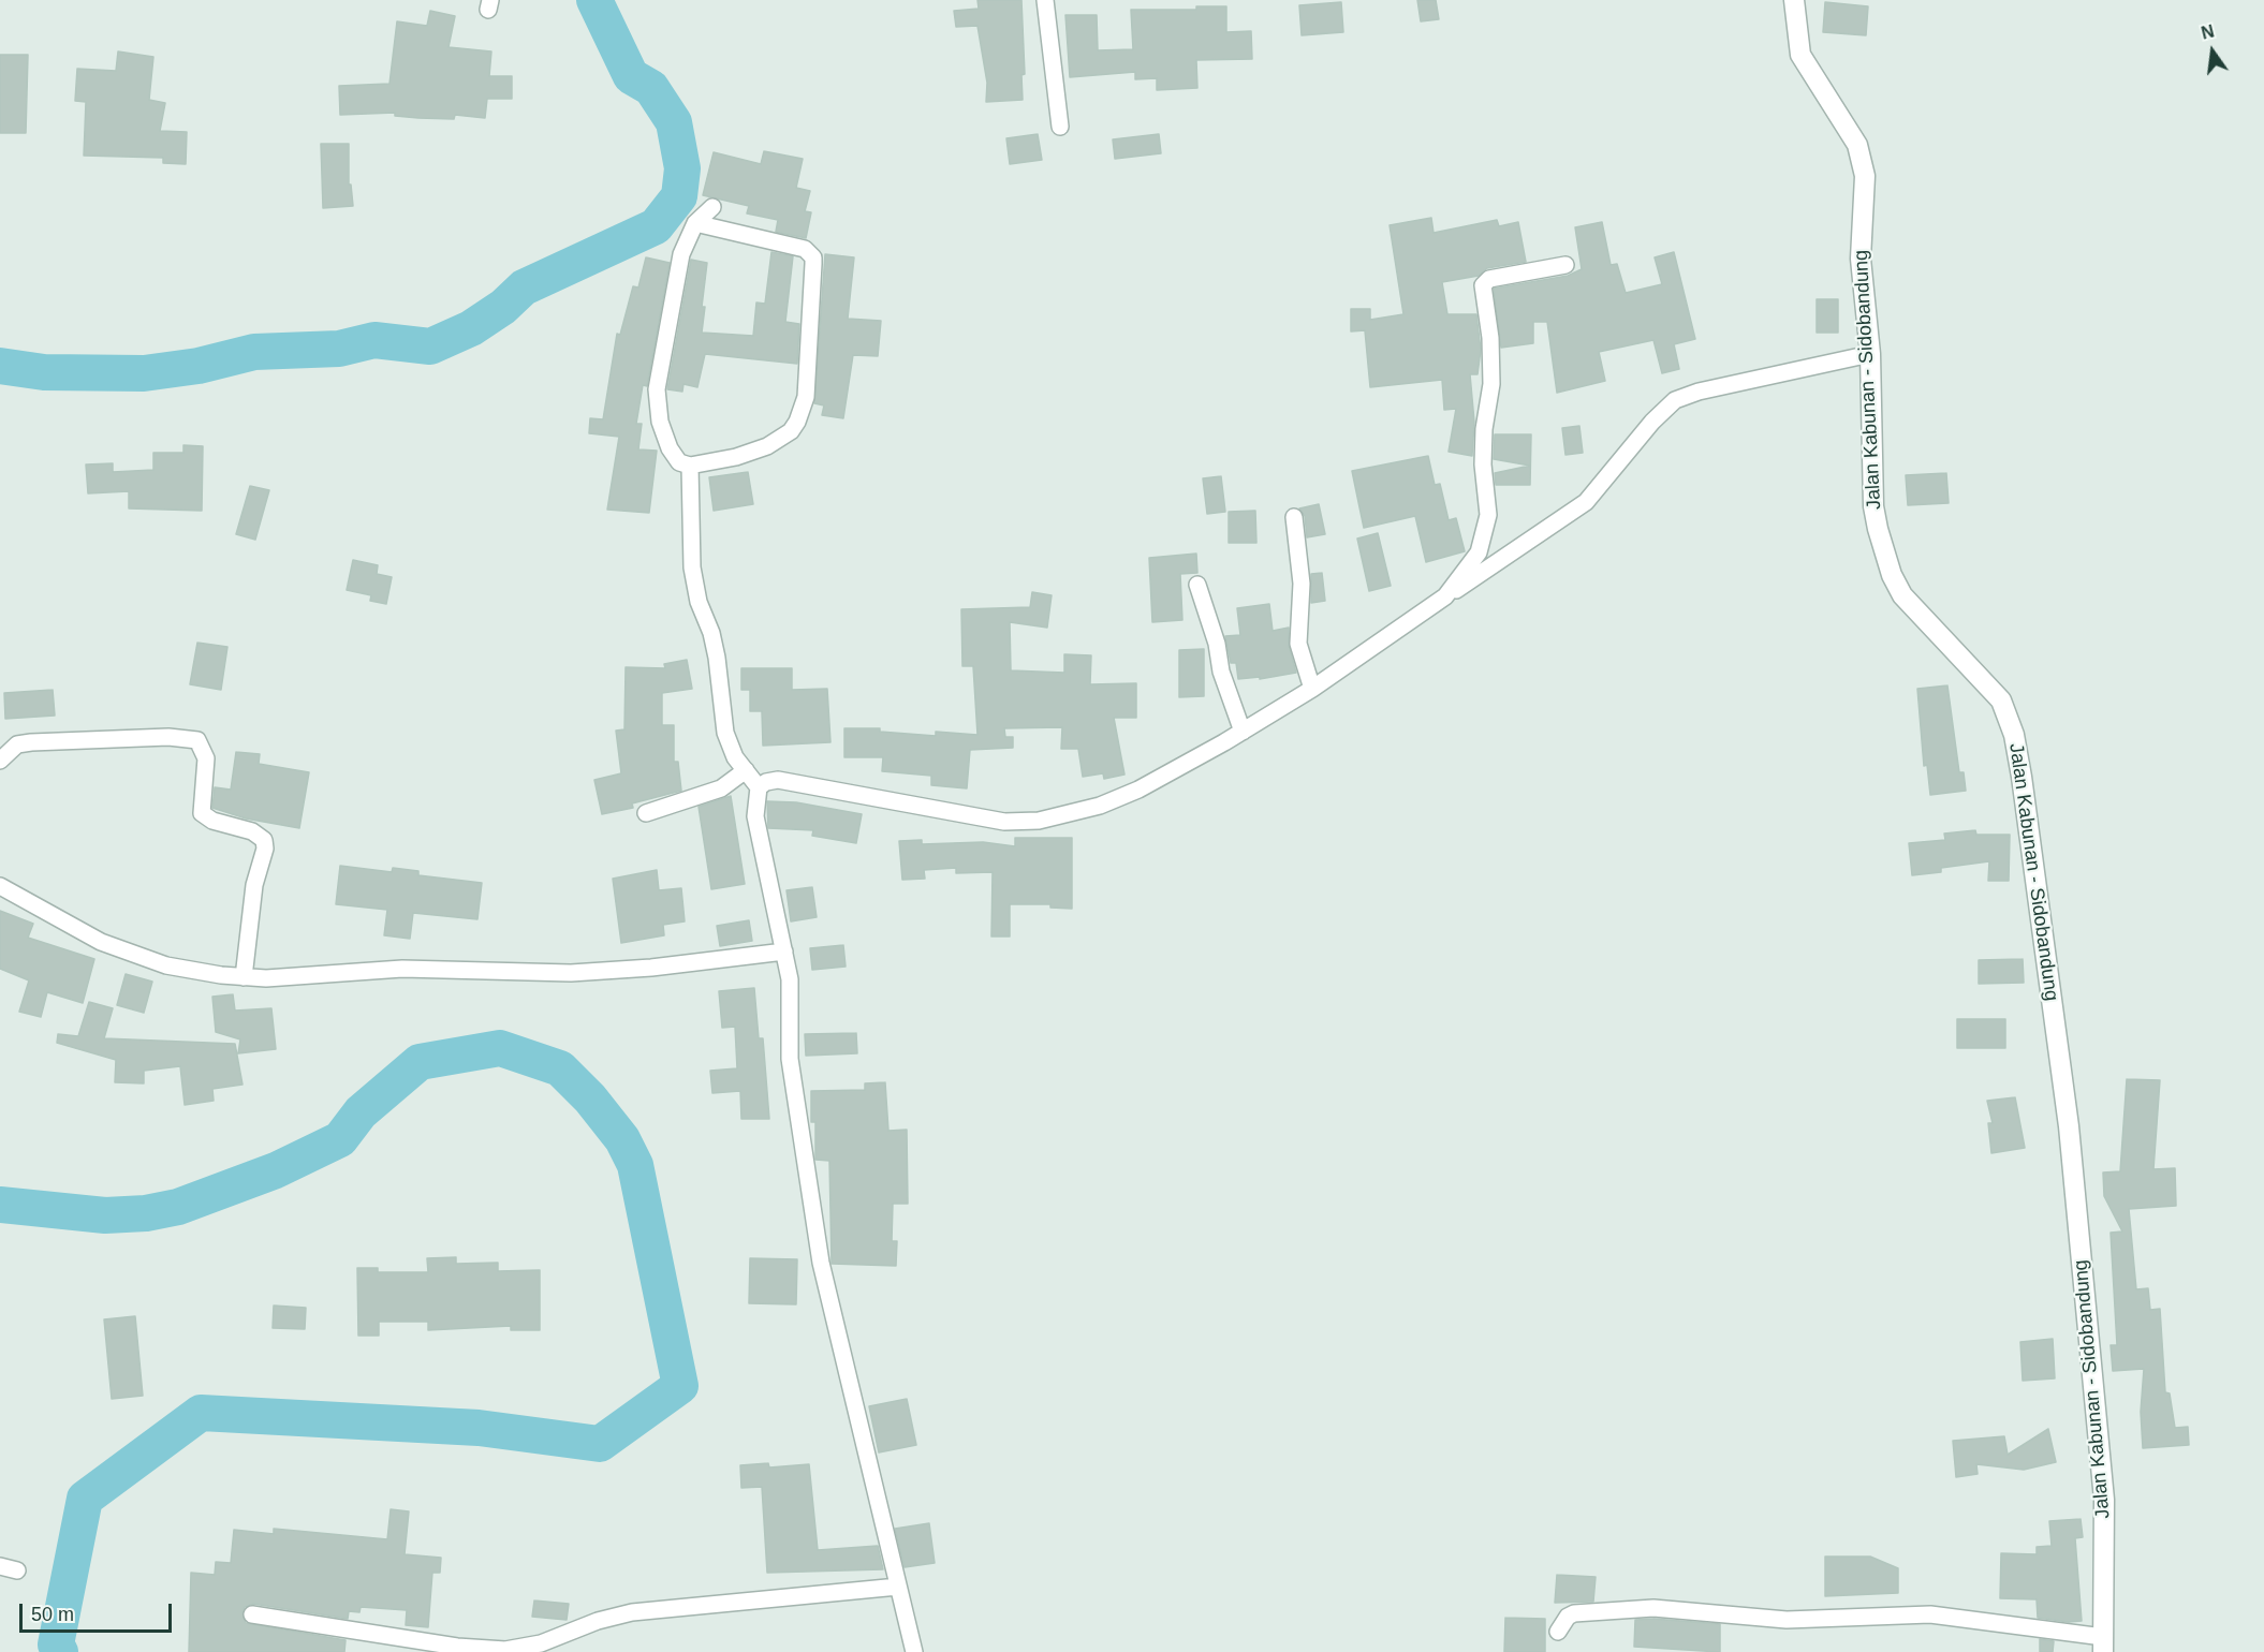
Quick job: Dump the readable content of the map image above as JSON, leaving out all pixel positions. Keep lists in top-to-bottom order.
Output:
{
  "streets": {
    "street": ["Jalan Kabunan - Sidobandung"]
  },
  "scale_bar": "50 m",
  "north": "top"
}
